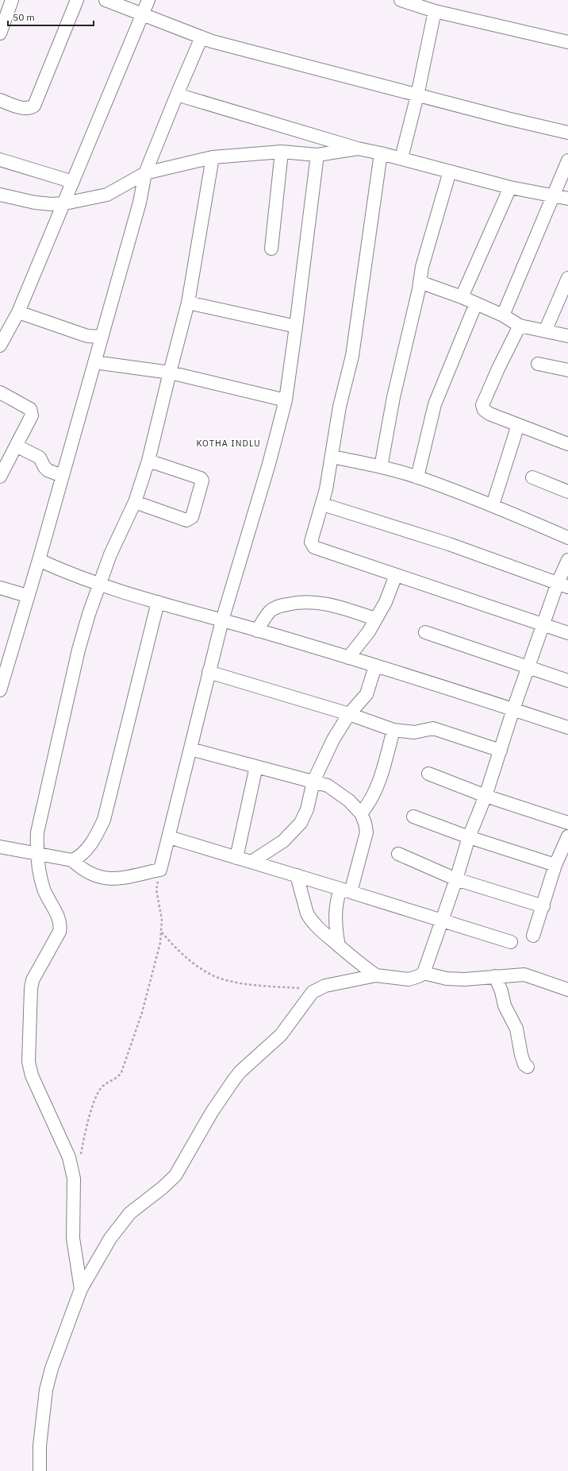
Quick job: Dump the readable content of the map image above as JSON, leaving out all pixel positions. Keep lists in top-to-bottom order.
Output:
{
  "districts": ["KOTHA INDLU"],
  "scale_bar": "50 m"
}
